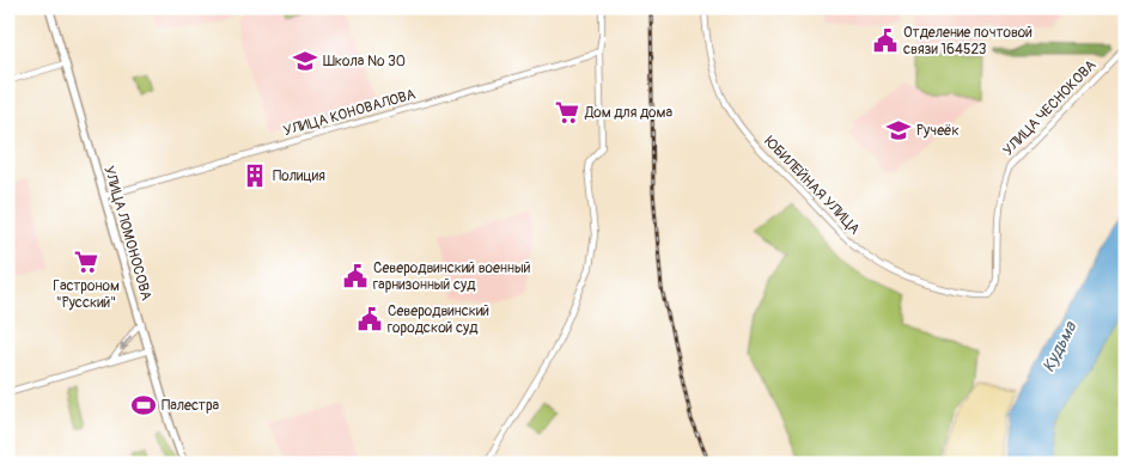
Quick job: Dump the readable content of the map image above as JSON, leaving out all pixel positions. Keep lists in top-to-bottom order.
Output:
{
  "streets": {
    "street": [
      "УЛИЦА ЧЕСНОКОВА",
      "УЛИЦА КОНОВАЛОВА",
      "ЮБИЛЕЙНАЯ УЛИЦА",
      "УЛИЦА ЛОМОНОСОВА"
    ]
  },
  "crossings": [
    ["УЛИЦА ЧЕСНОКОВА", "ЮБИЛЕЙНАЯ УЛИЦА"],
    ["УЛИЦА КОНОВАЛОВА", "УЛИЦА ЛОМОНОСОВА"]
  ],
  "water": ["Кудьма"],
  "places": {
    "public building": ["Отделение почтовой связи 164523", "Северодвинский военный гарнизонный суд", "Северодвинский городской суд"],
    "school or university": ["Школа № 30", "Ручеёк"],
    "supermarket": ["Дом для дома", "Гастроном \"Русский\""],
    "building": ["Полиция"],
    "sports": ["Палестра"]
  }
}
